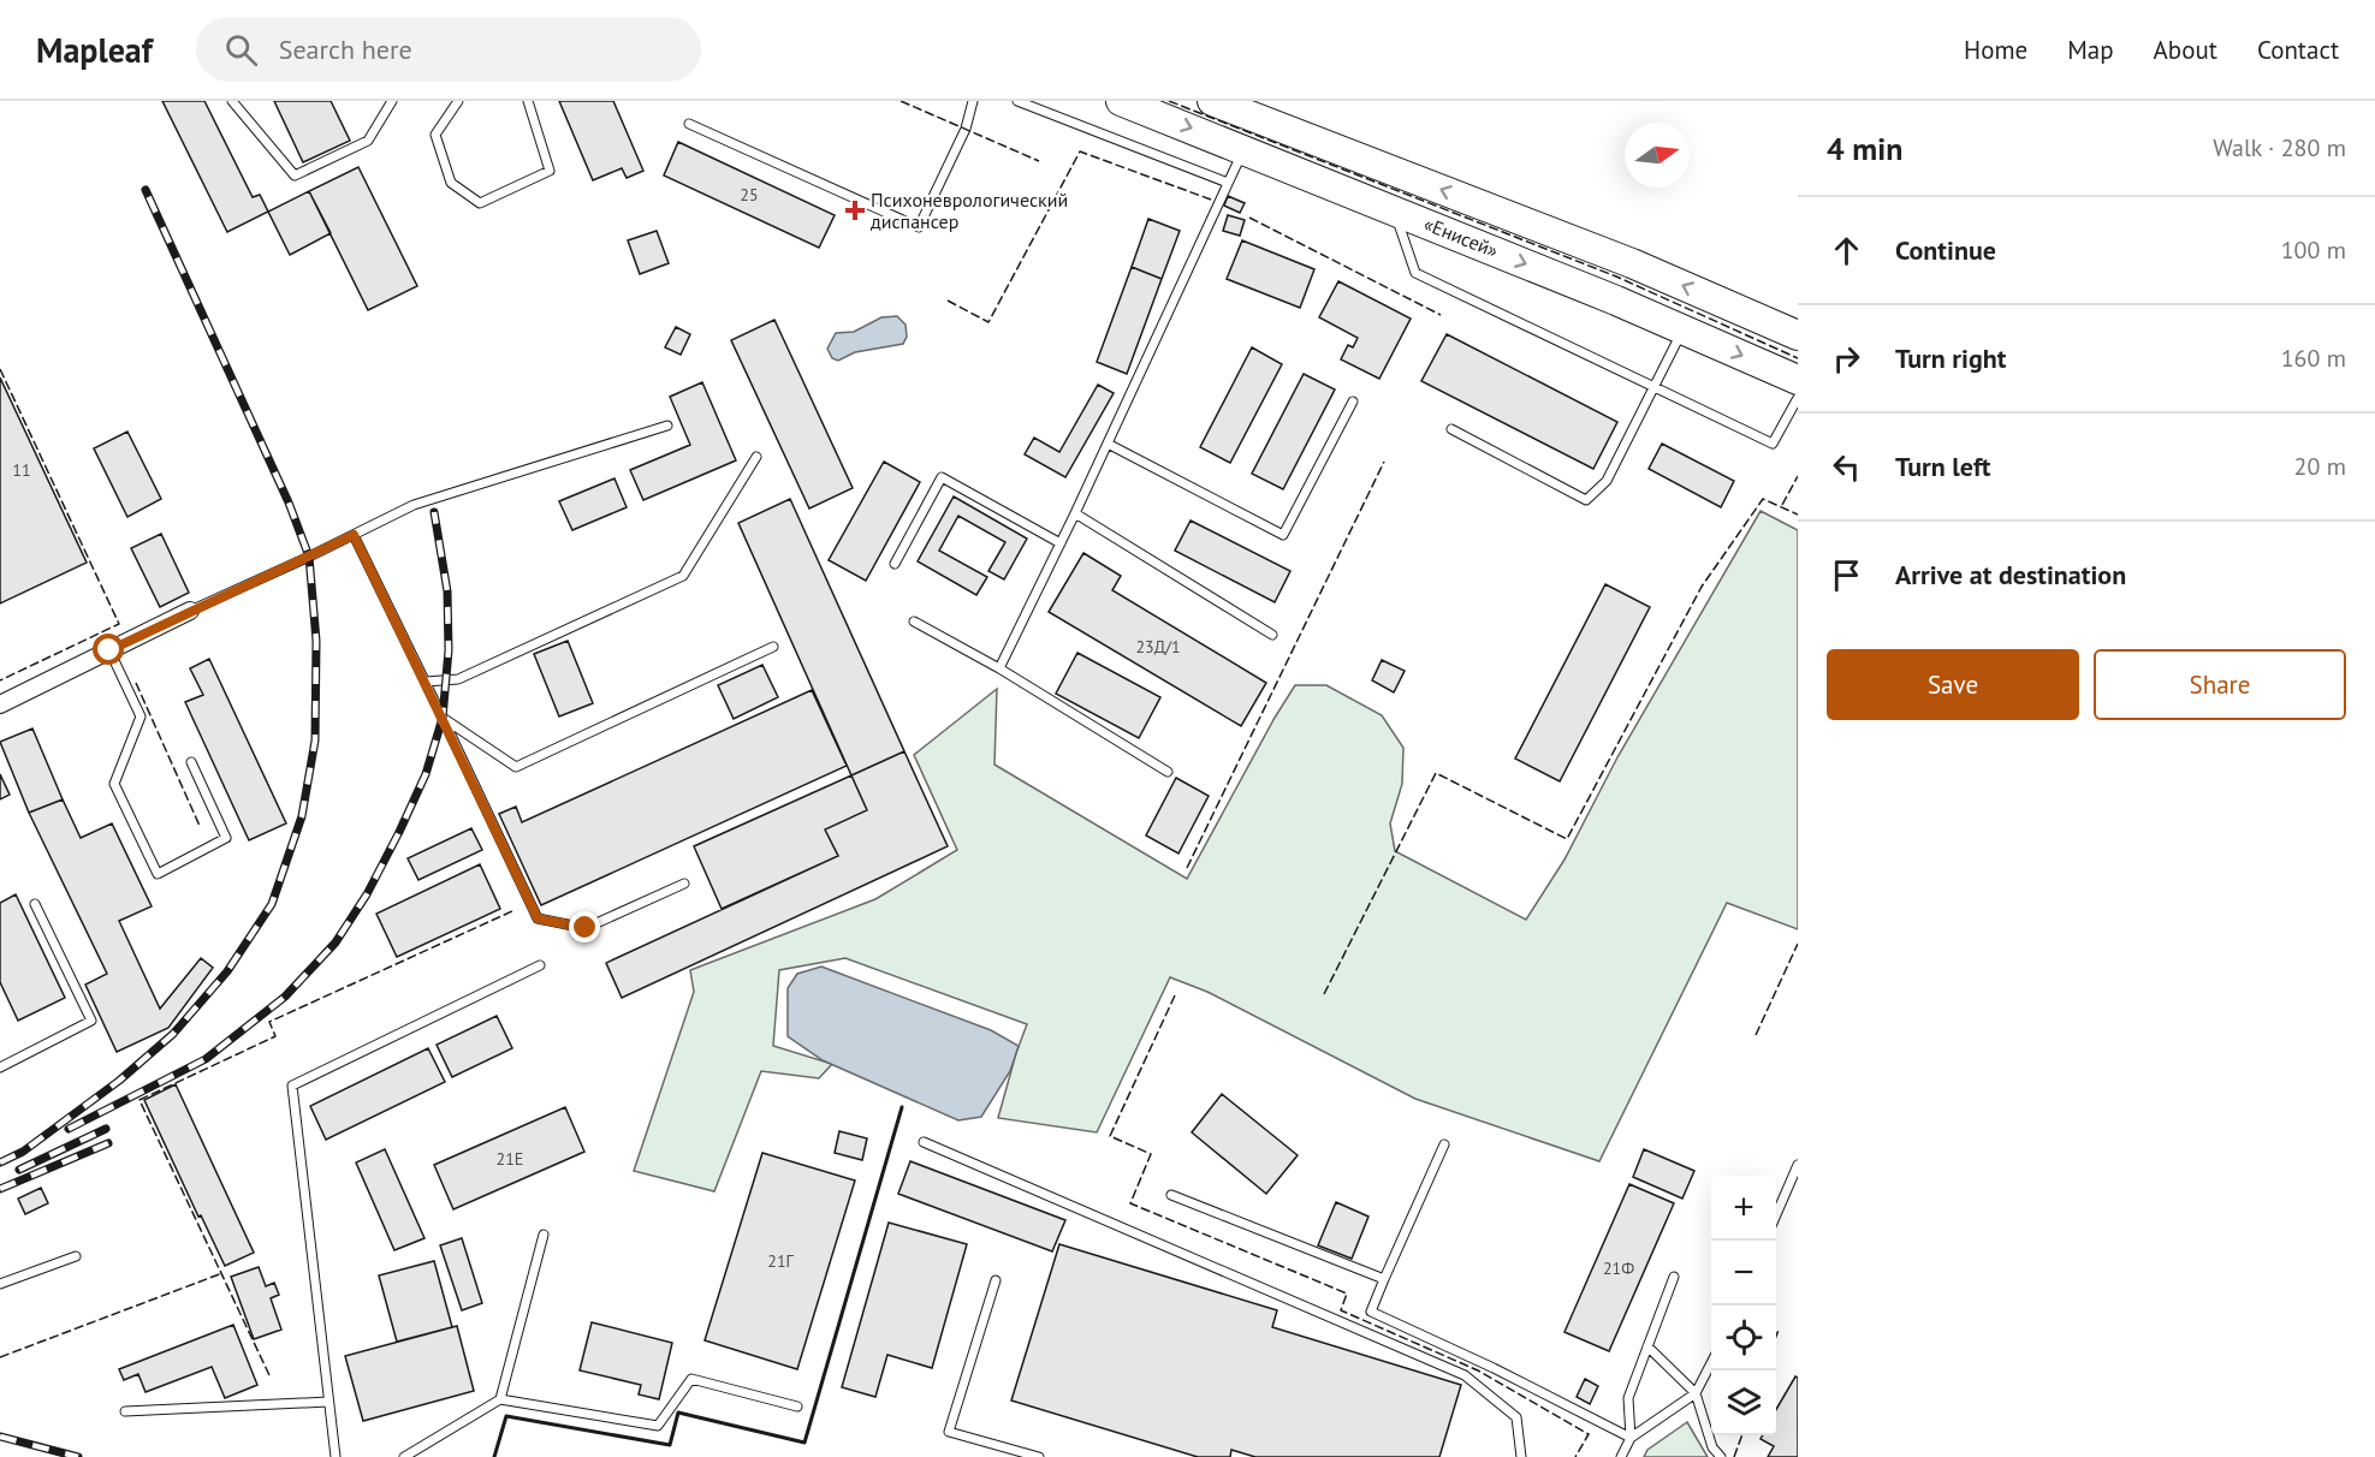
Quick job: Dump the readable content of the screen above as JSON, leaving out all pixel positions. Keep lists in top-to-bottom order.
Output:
{
  "streets": {
    "highway": ["«Енисей»"]
  },
  "places": {
    "health": ["Психоневрологический диспансер"]
  },
  "house_numbers": [
    "25",
    "11",
    "23Д/1",
    "21Е",
    "21Г",
    "21Ф"
  ],
  "north": "right",
  "page": {
    "header": "Mapleaf",
    "search": "Search here",
    "nav": [
      "Home",
      "Map",
      "About",
      "Contact"
    ],
    "heading": ["4 min", "Walk · 280 m"],
    "list": [
      ["Continue", "100 m"],
      ["Turn right", "160 m"],
      ["Turn left", "20 m"],
      "Arrive at destination"
    ],
    "buttons": ["Save", "Share"],
    "map_buttons": ["+", "−"]
  }
}
